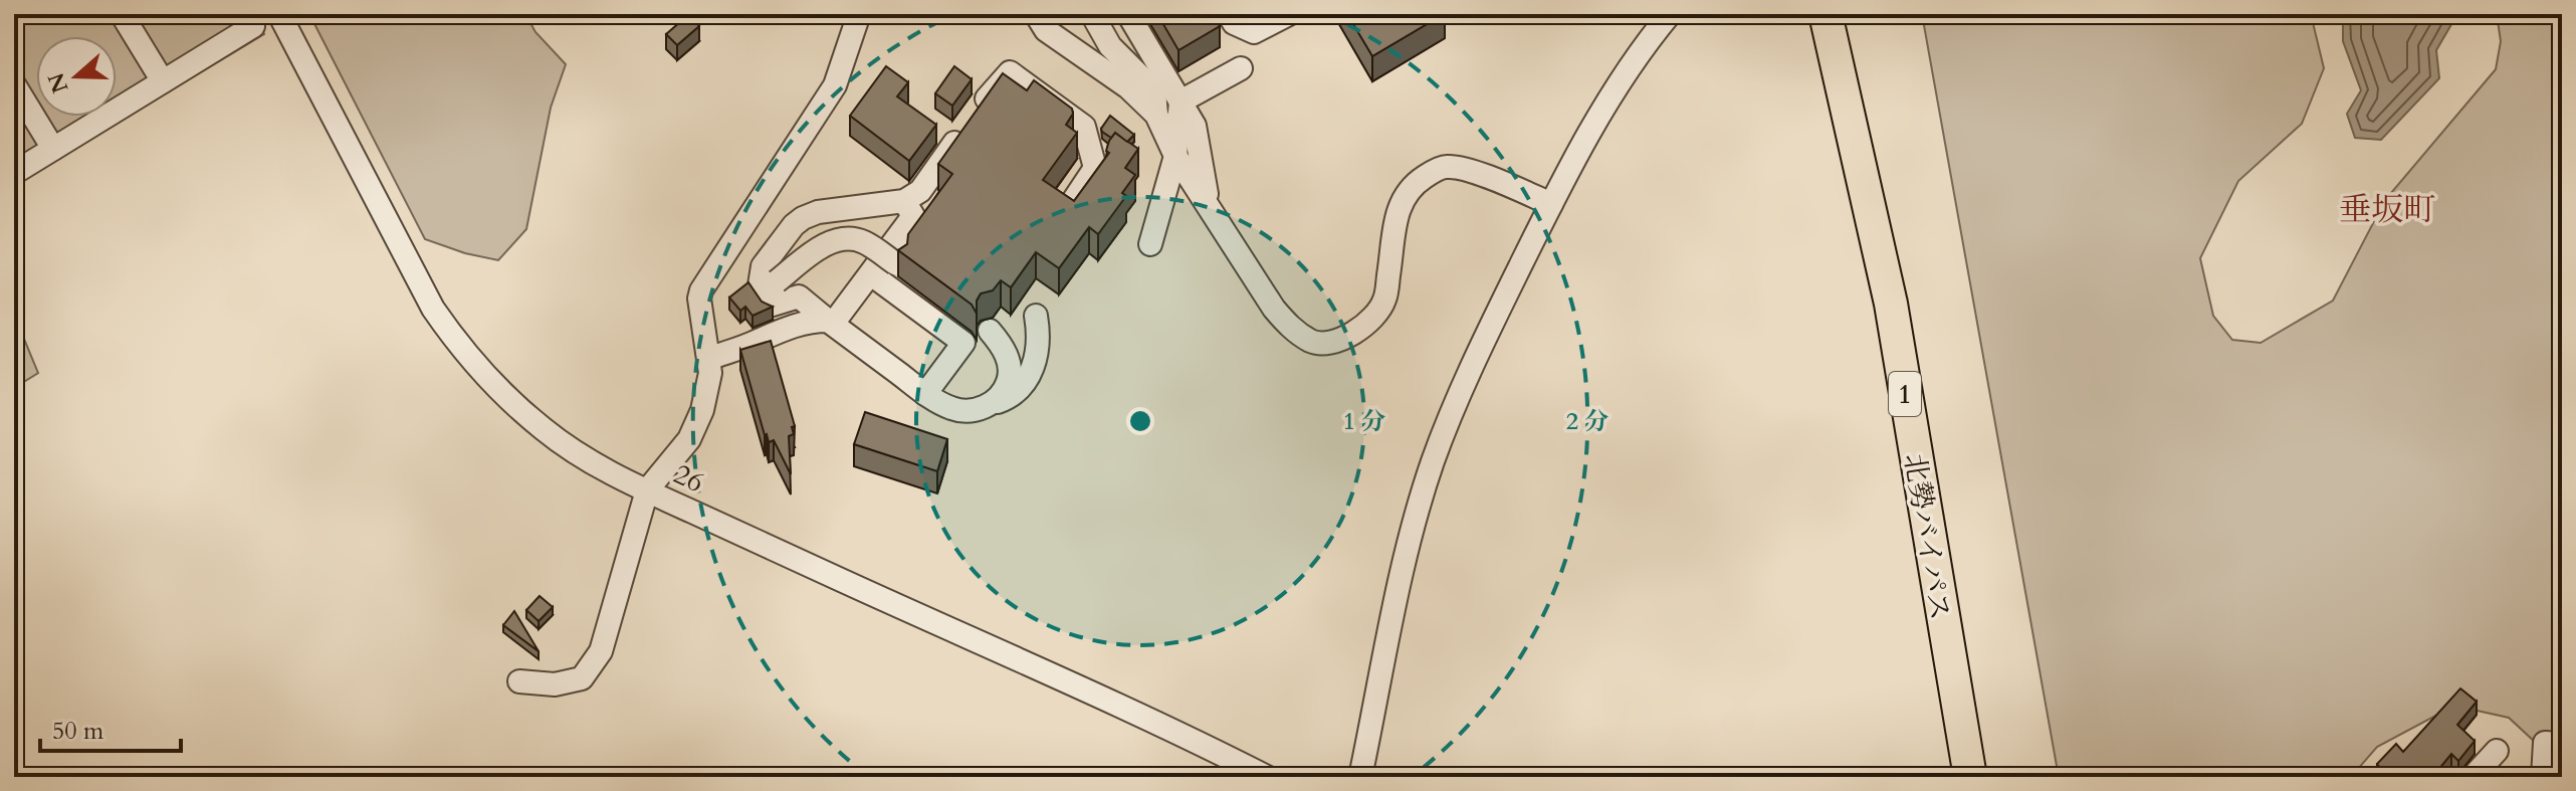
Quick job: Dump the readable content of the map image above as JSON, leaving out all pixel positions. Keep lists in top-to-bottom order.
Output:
{
  "streets": {
    "highway": ["1", "北勢バイパス"],
    "street": ["26"]
  },
  "districts": ["垂坂町"],
  "scale_bar": "50 m",
  "north": "left",
  "rings": ["1 分", "2 分"]
}
